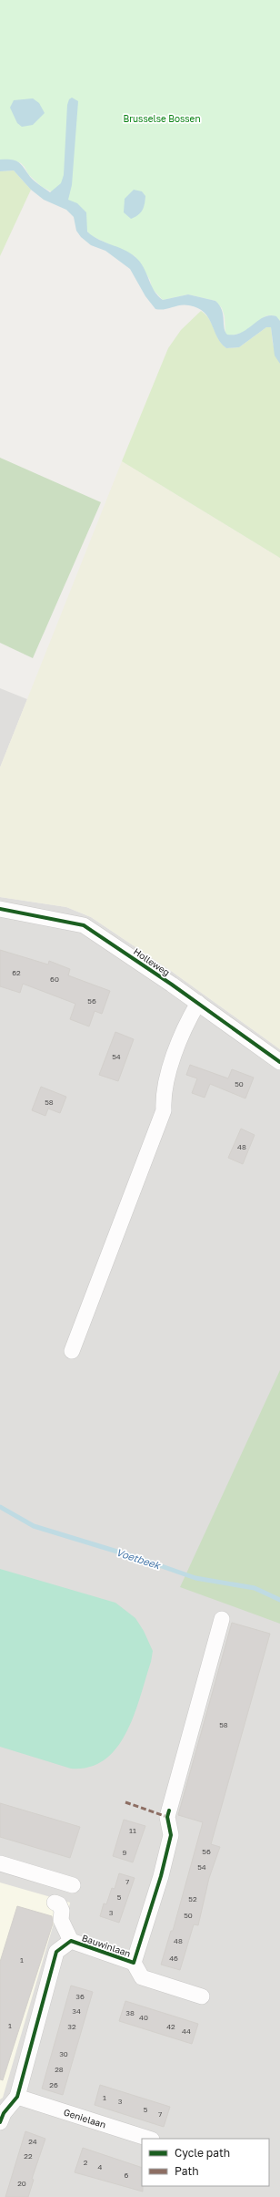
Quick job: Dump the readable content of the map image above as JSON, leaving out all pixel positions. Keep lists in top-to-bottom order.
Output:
{
  "streets": {
    "street": ["Holleweg", "Bauwinlaan", "Genielaan"]
  },
  "crossings": [
    ["Bauwinlaan", "Genielaan"]
  ],
  "water": ["Voetbeek"],
  "parks": ["Brusselse Bossen"],
  "house_numbers": [
    "62",
    "60",
    "56",
    "54",
    "50",
    "58",
    "48",
    "58",
    "11",
    "56",
    "9",
    "54",
    "7",
    "5",
    "52",
    "3",
    "50",
    "48",
    "46",
    "1",
    "36",
    "34",
    "38",
    "40",
    "1",
    "32",
    "42",
    "44",
    "30",
    "28",
    "26",
    "1",
    "3",
    "5",
    "7",
    "24",
    "22",
    "2",
    "4",
    "6",
    "20"
  ],
  "legend": ["Cycle path", "Path"]
}
